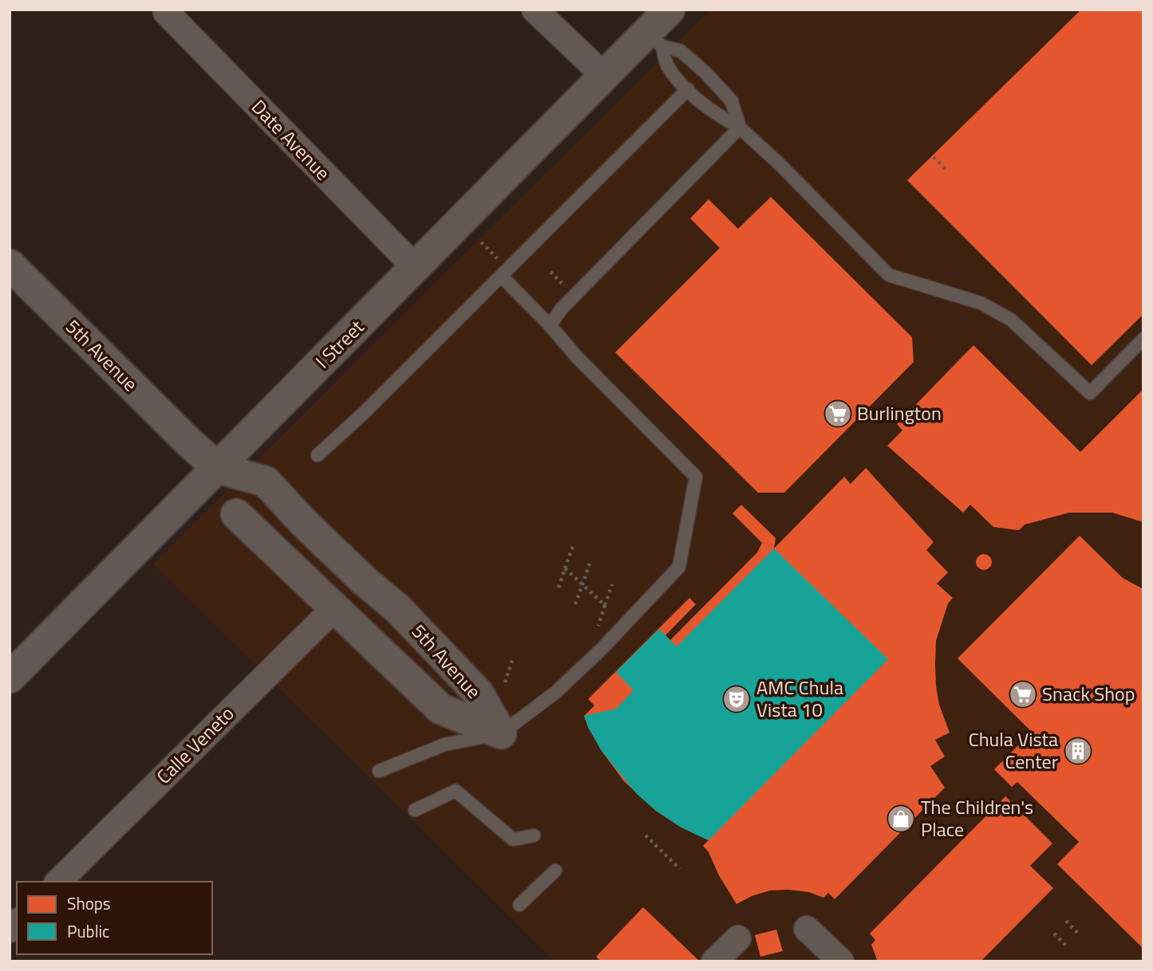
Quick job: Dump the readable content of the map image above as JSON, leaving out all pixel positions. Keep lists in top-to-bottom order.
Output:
{
  "streets": {
    "street": [
      "Date Avenue",
      "I Street",
      "5th Avenue",
      "Calle Veneto"
    ]
  },
  "crossings": [
    ["Date Avenue", "I Street"],
    ["I Street", "5th Avenue"],
    ["5th Avenue", "Calle Veneto"]
  ],
  "places": {
    "supermarket": ["Burlington", "Snack Shop"],
    "theatre": ["AMC Chula Vista 10"],
    "building": ["Chula Vista Center"],
    "shop": ["The Children's Place"]
  },
  "legend": ["Shops", "Public"]
}
